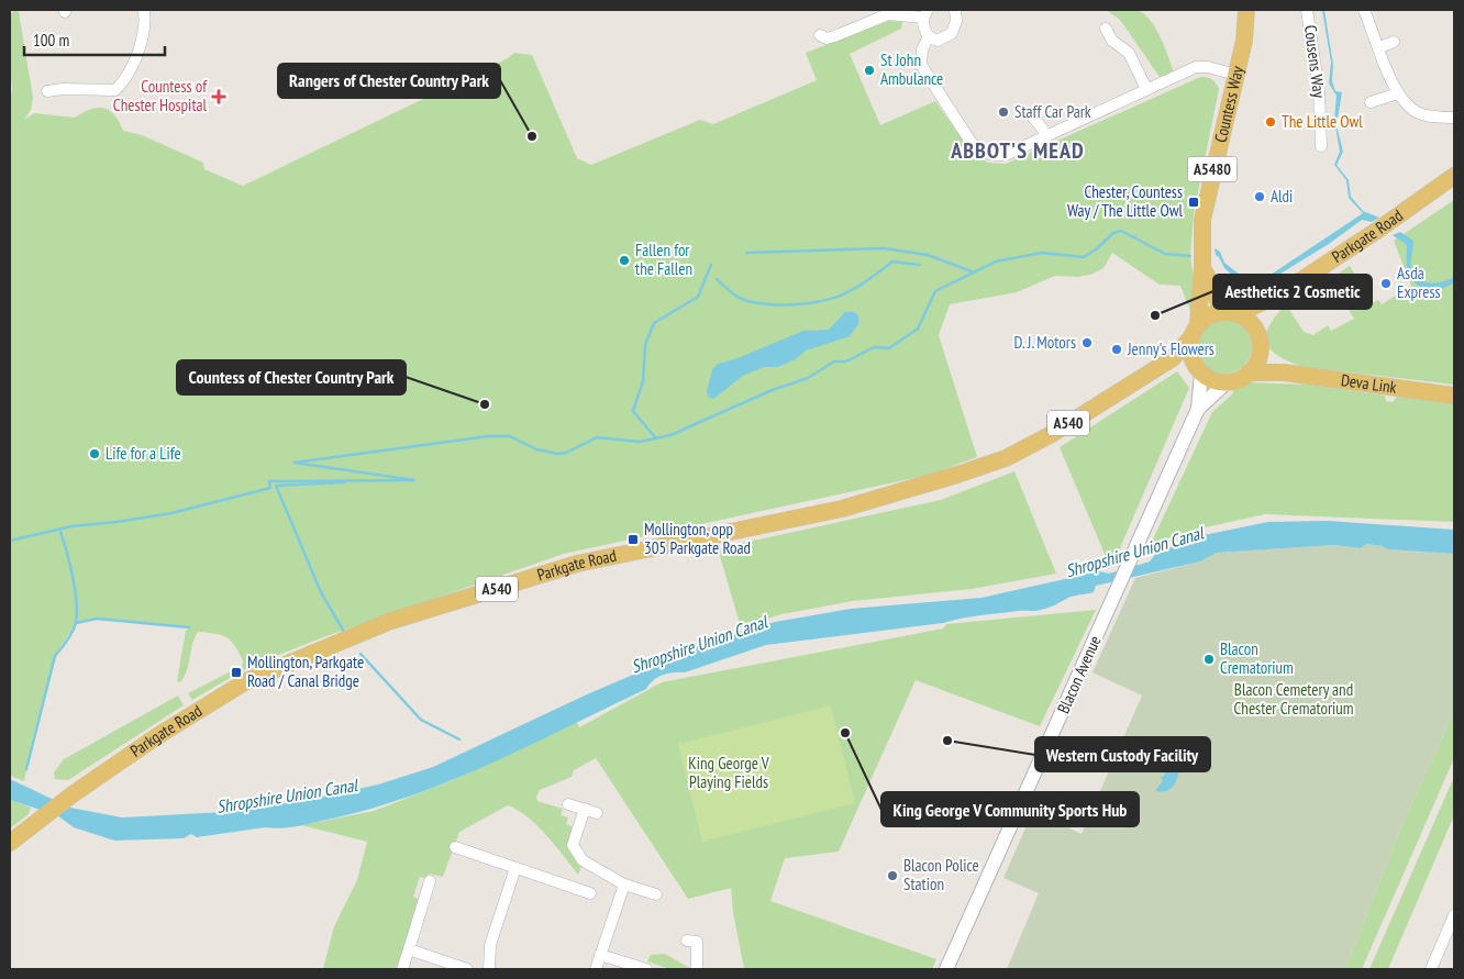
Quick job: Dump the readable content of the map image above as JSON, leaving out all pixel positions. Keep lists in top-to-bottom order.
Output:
{
  "streets": {
    "main road": [
      "Countess Way",
      "A5480",
      "Parkgate Road",
      "Deva Link",
      "A540"
    ],
    "street": ["Cousens Way", "Blacon Avenue"]
  },
  "crossings": [
    ["Countess Way", "Parkgate Road"],
    ["Countess Way", "Deva Link"],
    ["Countess Way", "A540"],
    ["Countess Way", "Blacon Avenue"],
    ["Parkgate Road", "Deva Link"],
    ["Parkgate Road", "A540"],
    ["Parkgate Road", "Blacon Avenue"],
    ["Deva Link", "A540"],
    ["Deva Link", "Blacon Avenue"],
    ["A540", "Blacon Avenue"]
  ],
  "districts": ["ABBOT'S MEAD"],
  "water": ["Shropshire Union Canal"],
  "parks": ["Blacon Cemetery and Chester Crematorium", "King George V Playing Fields"],
  "places": {
    "other": [
      "St John Ambulance",
      "Staff Car Park",
      "The Little Owl",
      "Rangers of Chester Country Park",
      "Aldi",
      "Fallen for the Fallen",
      "Asda Express",
      "Aesthetics 2 Cosmetic",
      "D. J. Motors",
      "Jenny's Flowers",
      "Countess of Chester Country Park",
      "Life for a Life",
      "Blacon Crematorium",
      "King George V Community Sports Hub",
      "Western Custody Facility",
      "Blacon Police Station"
    ],
    "health": ["Countess of Chester Hospital"],
    "transit": ["Chester, Countess Way / The Little Owl", "Mollington, opp 305 Parkgate Road", "Mollington, Parkgate Road / Canal Bridge"]
  },
  "scale_bar": "100 m"
}
